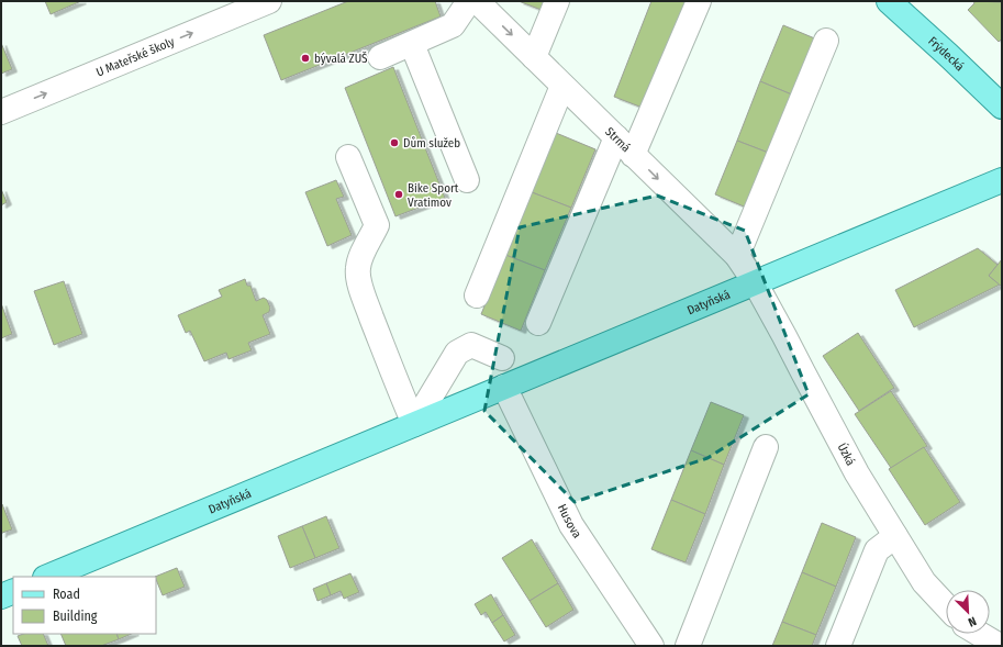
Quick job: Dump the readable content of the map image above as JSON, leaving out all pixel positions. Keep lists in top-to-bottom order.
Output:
{
  "streets": {
    "main road": ["Frýdecká", "Datyňská"],
    "street": [
      "U Mateřské školy",
      "Strmá",
      "Úzká",
      "Husova"
    ]
  },
  "crossings": [
    ["Strmá", "Datyňská"],
    ["Strmá", "Úzká"],
    ["Datyňská", "Úzká"],
    ["Datyňská", "Husova"]
  ],
  "one_way": ["U Mateřské školy"],
  "places": ["bývalá ZUŠ", "Dům služeb", "Bike Sport Vratimov"],
  "legend": ["Road", "Building"],
  "north": "bottom right"
}
